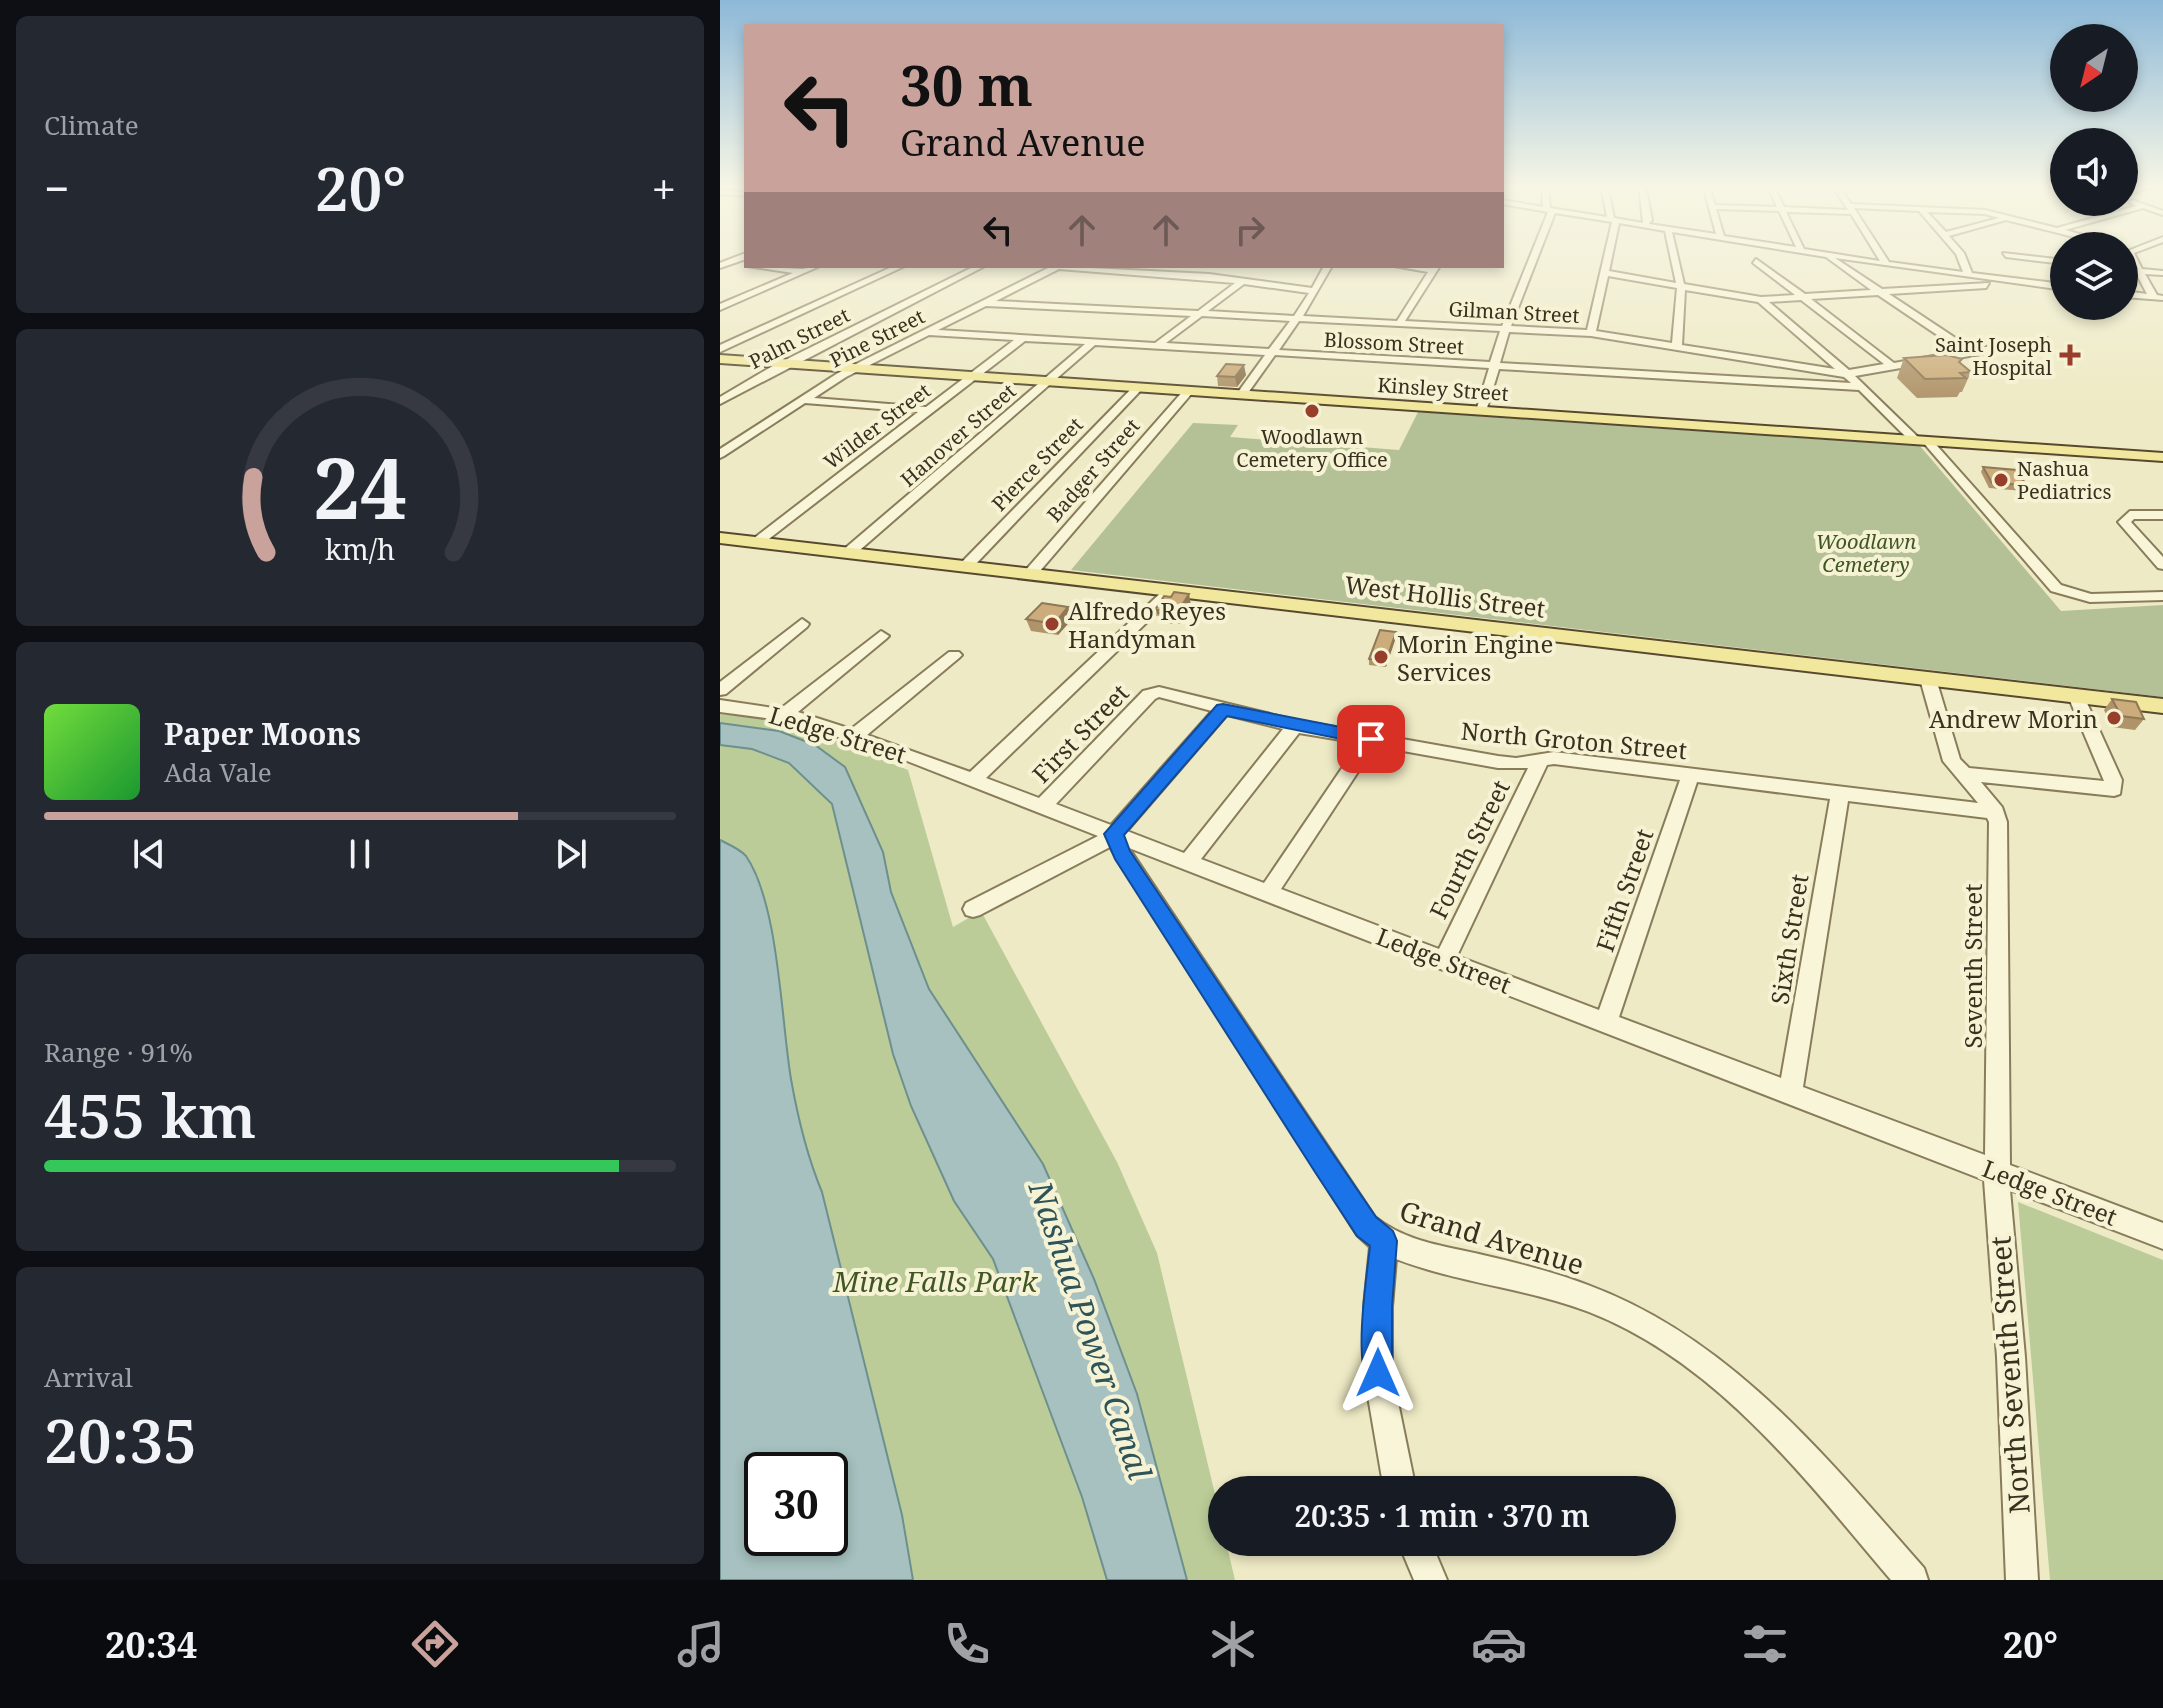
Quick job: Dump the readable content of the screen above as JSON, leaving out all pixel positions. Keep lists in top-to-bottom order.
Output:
{
  "streets": {
    "main road": ["Kinsley Street", "West Hollis Street"],
    "street": [
      "Gilman Street",
      "Palm Street",
      "Pine Street",
      "Blossom Street",
      "Wilder Street",
      "Hanover Street",
      "Pierce Street",
      "Badger Street",
      "First Street",
      "Ledge Street",
      "North Groton Street",
      "Fourth Street",
      "Fifth Street",
      "Sixth Street",
      "Seventh Street",
      "Grand Avenue",
      "North Seventh Street"
    ]
  },
  "crossings": [
    ["Gilman Street", "Pine Street"],
    ["Palm Street", "Kinsley Street"],
    ["Pine Street", "Blossom Street"],
    ["Pine Street", "Kinsley Street"],
    ["Blossom Street", "Wilder Street"],
    ["Blossom Street", "Hanover Street"],
    ["Kinsley Street", "Wilder Street"],
    ["Kinsley Street", "Hanover Street"],
    ["Kinsley Street", "Pierce Street"],
    ["Kinsley Street", "Badger Street"],
    ["Wilder Street", "West Hollis Street"],
    ["Hanover Street", "West Hollis Street"],
    ["Pierce Street", "West Hollis Street"],
    ["Badger Street", "West Hollis Street"],
    ["First Street", "Ledge Street"],
    ["First Street", "North Groton Street"],
    ["Ledge Street", "Fourth Street"],
    ["Ledge Street", "Fifth Street"],
    ["Ledge Street", "Sixth Street"],
    ["Ledge Street", "Seventh Street"],
    ["Ledge Street", "Grand Avenue"],
    ["Ledge Street", "North Seventh Street"],
    ["North Groton Street", "Fourth Street"],
    ["North Groton Street", "Fifth Street"],
    ["North Groton Street", "Sixth Street"],
    ["North Groton Street", "Seventh Street"],
    ["Seventh Street", "North Seventh Street"]
  ],
  "water": ["Nashua Power Canal"],
  "parks": ["Woodlawn Cemetery", "Mine Falls Park"],
  "places": {
    "health": ["Saint Joseph Hospital"],
    "other": [
      "Woodlawn Cemetery Office",
      "Nashua Pediatrics",
      "Alfredo Reyes Handyman",
      "Morin Engine Services",
      "Andrew Morin"
    ]
  },
  "north": "bottom left",
  "page": {
    "tile": [
      "Climate",
      ["Range · 91%", "455 km"],
      ["Arrival", "20:35"]
    ],
    "turn": ["30 m", "Grand Avenue"],
    "heat": ["−", "20°", "+"],
    "song": ["Paper Moons", "Ada Vale"],
    "limit": "30",
    "trip": "20:35 · 1 min · 370 m",
    "tabs": ["20:34", "20°"],
    "gauge": ["24", "km/h"]
  }
}
